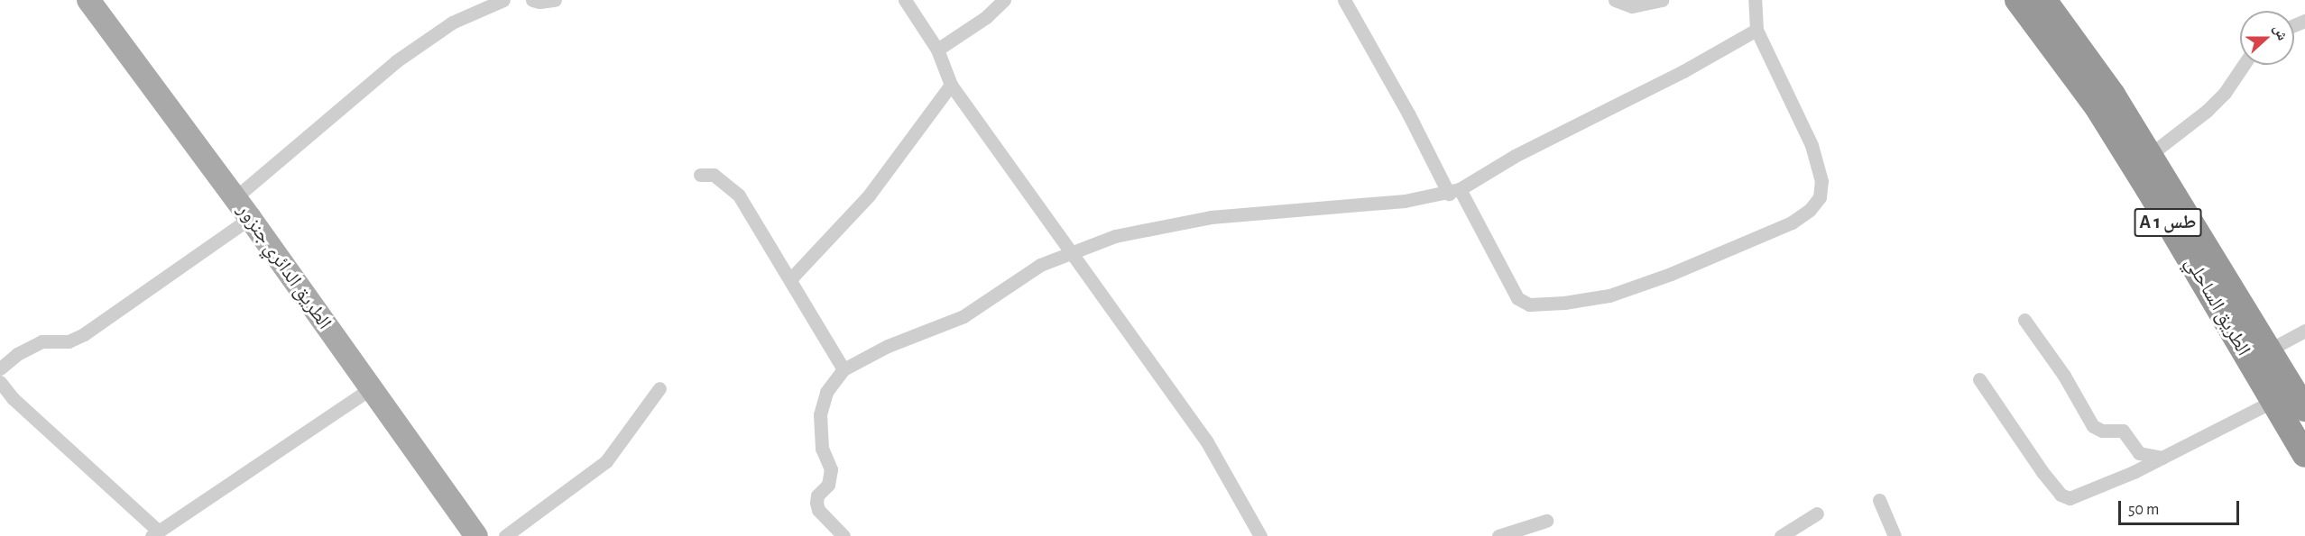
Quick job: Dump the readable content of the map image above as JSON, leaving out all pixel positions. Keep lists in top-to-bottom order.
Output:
{
  "streets": {
    "highway": ["A 1 طس", "الطريق الساحلي"],
    "main road": ["الطريق الدائري جنزور"]
  },
  "scale_bar": "50 m",
  "north": "right"
}
